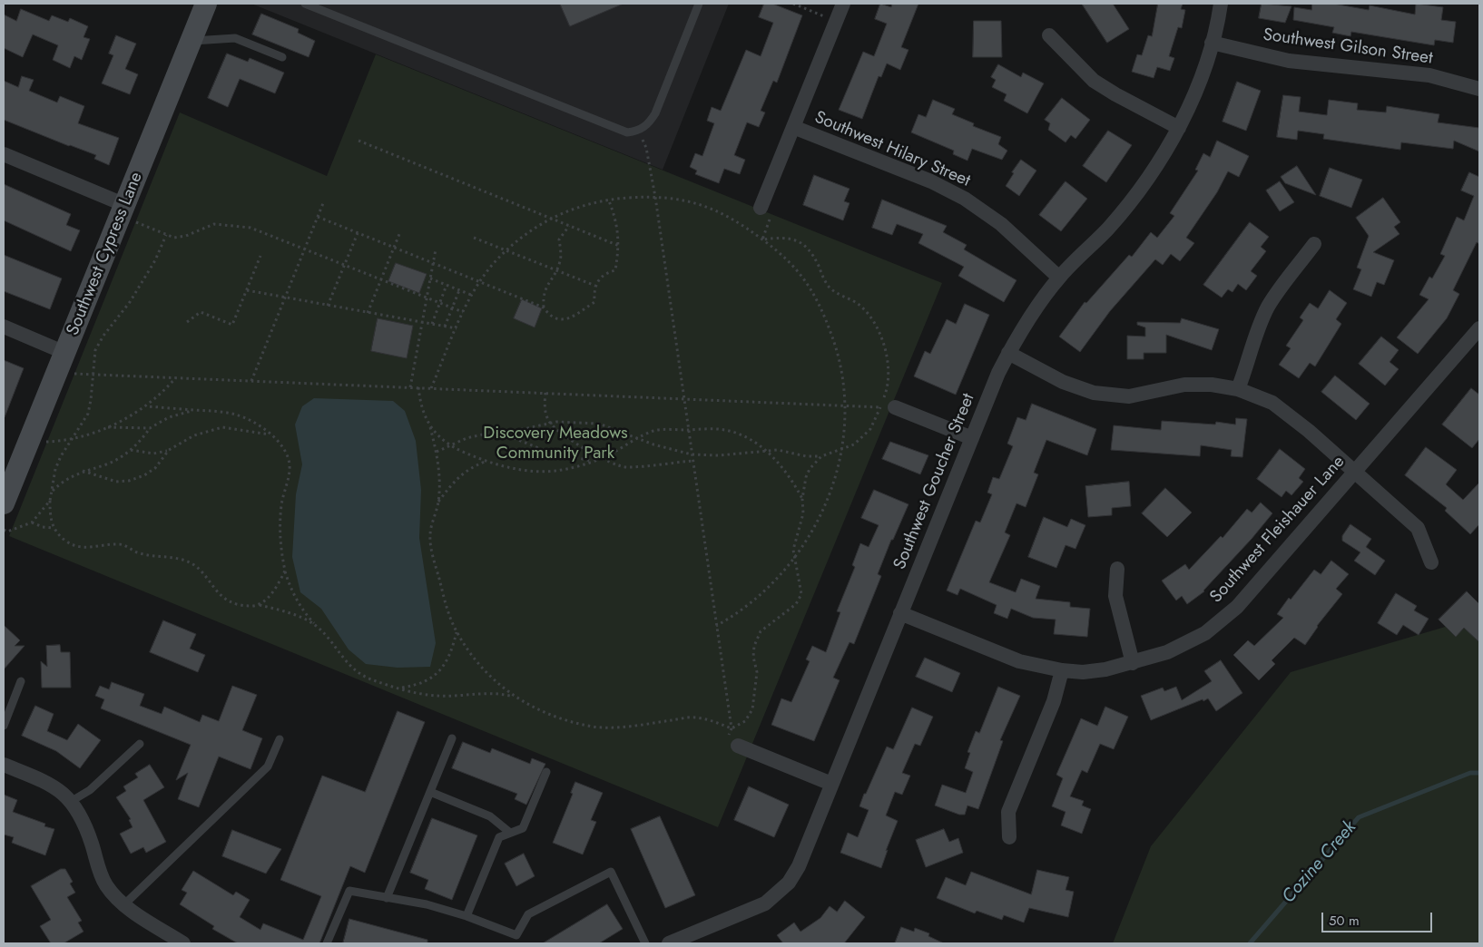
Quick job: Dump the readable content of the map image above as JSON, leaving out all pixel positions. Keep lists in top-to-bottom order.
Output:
{
  "streets": {
    "main road": ["Southwest Cypress Lane"],
    "street": [
      "Southwest Gilson Street",
      "Southwest Hilary Street",
      "Southwest Goucher Street",
      "Southwest Fleishauer Lane"
    ]
  },
  "crossings": [
    ["Southwest Gilson Street", "Southwest Goucher Street"],
    ["Southwest Hilary Street", "Southwest Goucher Street"],
    ["Southwest Goucher Street", "Southwest Fleishauer Lane"]
  ],
  "water": ["Cozine Creek"],
  "parks": ["Discovery Meadows Community Park"],
  "scale_bar": "50 m"
}
